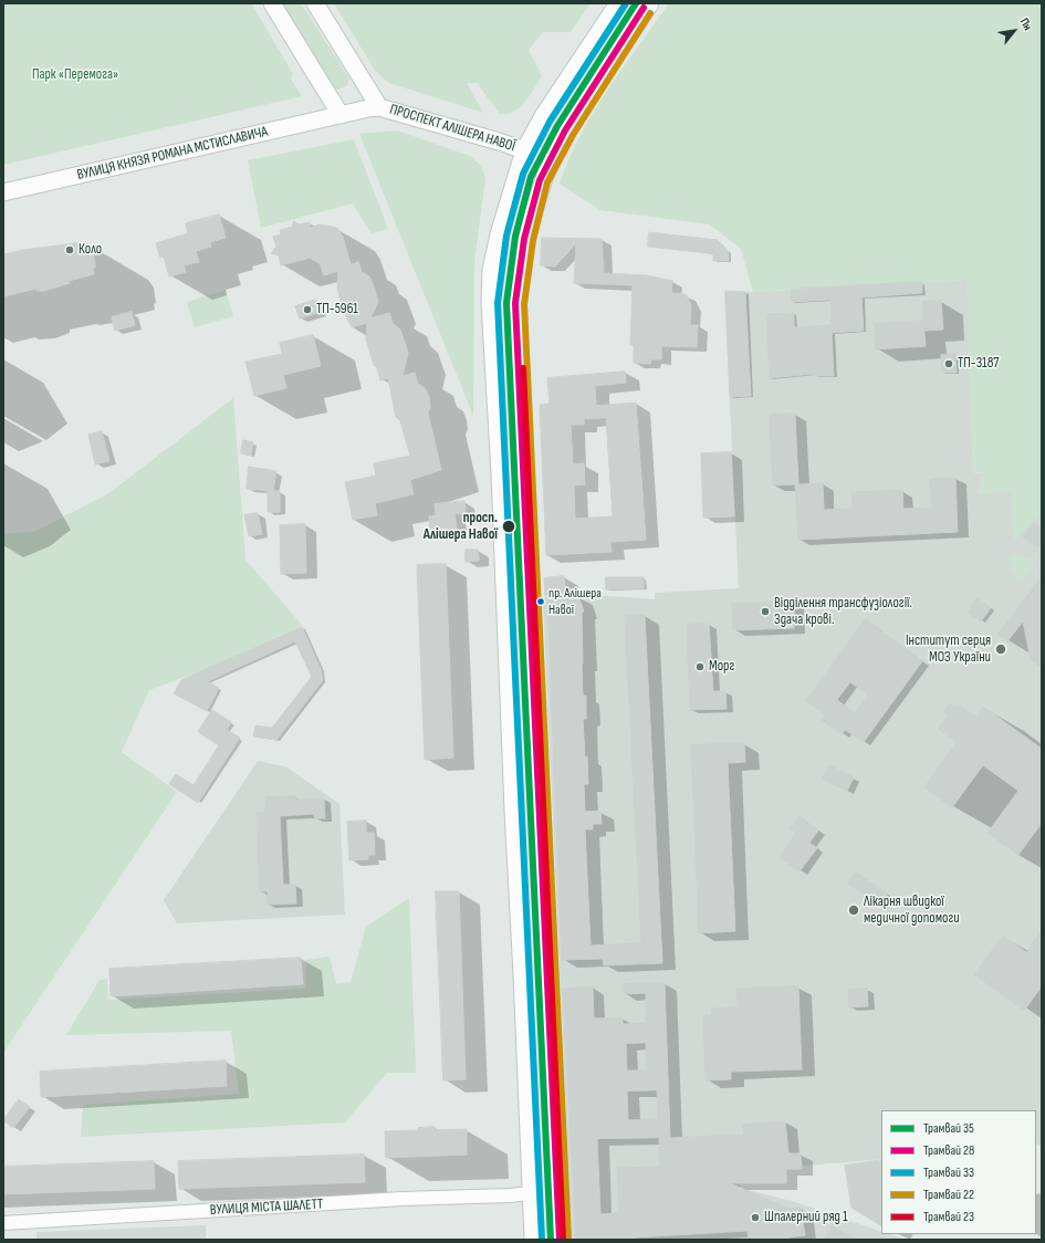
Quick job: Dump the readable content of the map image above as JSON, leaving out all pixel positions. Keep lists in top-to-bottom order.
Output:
{
  "streets": {
    "street": ["ПРОСПЕКТ АЛІШЕРА НАВОЇ", "ВУЛИЦЯ КНЯЗЯ РОМАНА МСТИСЛАВИЧА", "ВУЛИЦЯ МІСТА ШАЛЕТТ"]
  },
  "crossings": [
    ["ПРОСПЕКТ АЛІШЕРА НАВОЇ", "ВУЛИЦЯ КНЯЗЯ РОМАНА МСТИСЛАВИЧА"]
  ],
  "parks": ["Парк «Перемога»"],
  "places": [
    "Коло",
    "ТП-5961",
    "ТП-3187",
    "просп. Алішера Навої",
    "пр. Алішера Навої",
    "Відділення трансфузіології. Здача крові.",
    "Інститут серця МОЗ України",
    "Морг",
    "Лікарня швидкої медичної допомоги",
    "Шпалерний ряд 1"
  ],
  "lines": [
    "tram line 35",
    "tram line 33",
    "tram line 28",
    "tram line 22",
    "tram line 23"
  ],
  "legend": [
    "Трамвай 35",
    "Трамвай 28",
    "Трамвай 33",
    "Трамвай 22",
    "Трамвай 23"
  ],
  "north": "top right"
}
